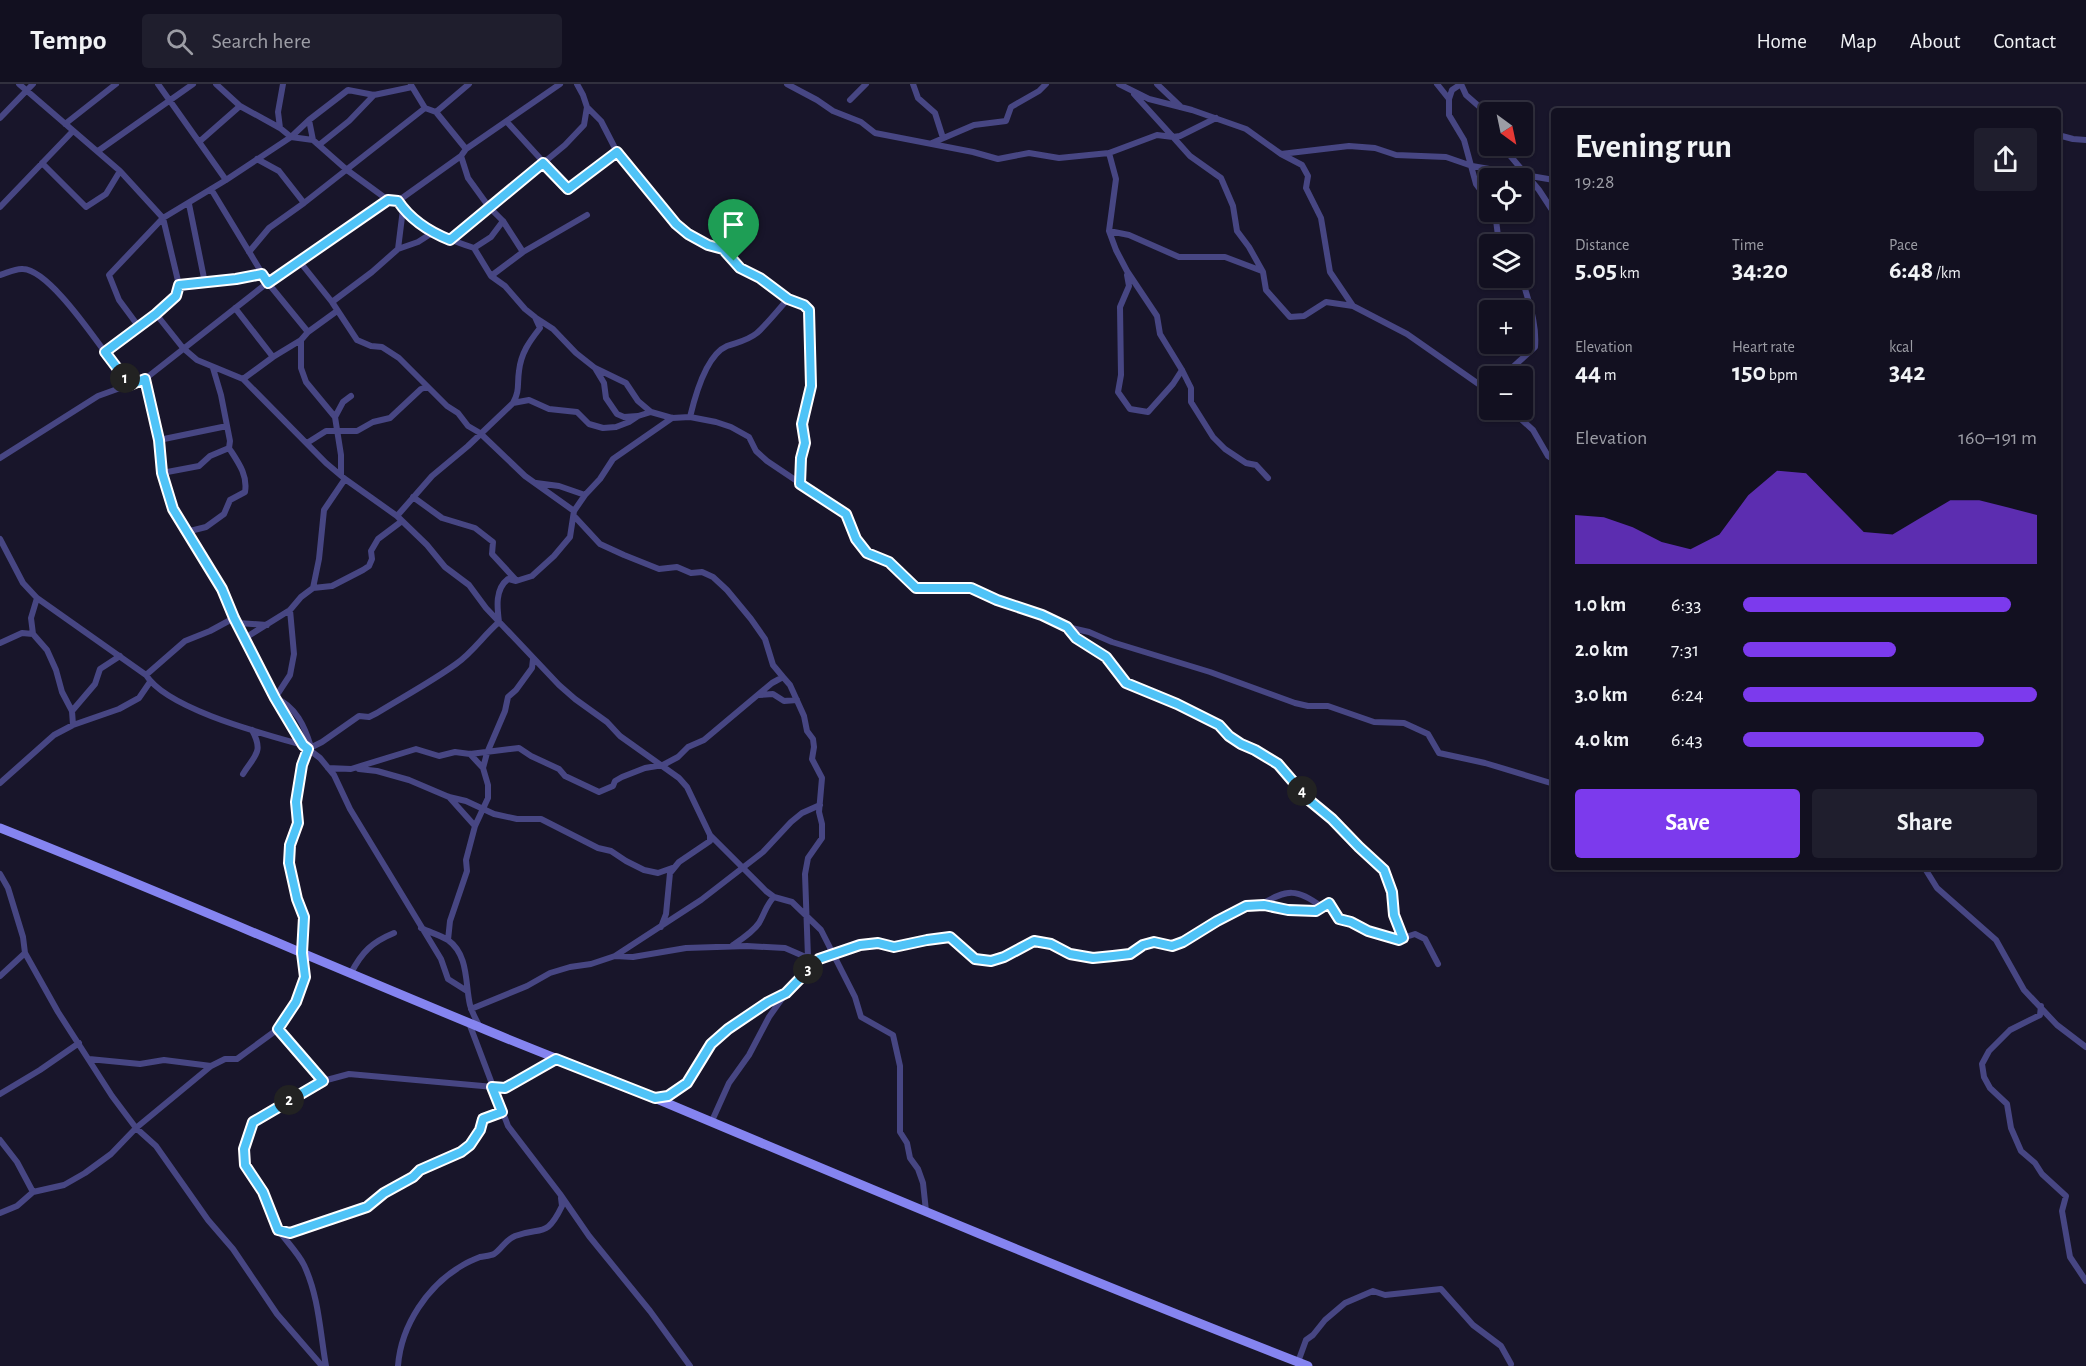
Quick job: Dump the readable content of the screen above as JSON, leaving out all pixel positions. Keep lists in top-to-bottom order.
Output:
{
  "north": "bottom right",
  "page": {
    "header": "Tempo",
    "search": "Search here",
    "nav": [
      "Home",
      "Map",
      "About",
      "Contact"
    ],
    "map_buttons": ["+", "−"],
    "heading": ["Evening run", "19:28"],
    "stats": [
      ["Distance", "5.05 km"],
      ["Time", "34:20"],
      ["Pace", "6:48 /km"],
      ["Elevation", "44 m"],
      ["Heart rate", "150 bpm"],
      ["kcal", "342"]
    ],
    "pins": [
      "1",
      "4",
      "3",
      "2"
    ],
    "chart": ["Elevation", "160–191 m"],
    "list": [
      {
        "name": "1.0 km",
        "note": "6:33"
      },
      {
        "name": "2.0 km",
        "note": "7:31"
      },
      {
        "name": "3.0 km",
        "note": "6:24"
      },
      {
        "name": "4.0 km",
        "note": "6:43"
      }
    ],
    "buttons": ["Save", "Share"]
  }
}
